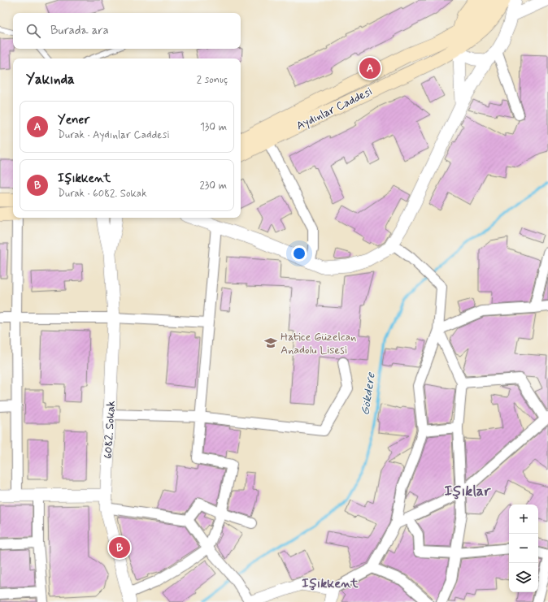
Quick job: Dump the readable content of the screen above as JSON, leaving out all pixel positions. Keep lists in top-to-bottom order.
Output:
{
  "streets": {
    "main road": ["Aydınlar Caddesi"],
    "street": ["6082. Sokak"]
  },
  "districts": ["Işıklar", "Işıkkent"],
  "water": ["Gökdere"],
  "places": {
    "school or university": ["Hatice Güzelcan Anadolu Lisesi"]
  },
  "page": {
    "search": "Burada ara",
    "pins": ["A", "B"],
    "heading": ["Yakında", "2 sonuç"],
    "list": [
      {
        "mark": "A",
        "name": "Yener",
        "note": "Durak · Aydınlar Caddesi",
        "value": "130 m"
      },
      {
        "mark": "B",
        "name": "Işıkkent",
        "note": "Durak · 6082. Sokak",
        "value": "230 m"
      }
    ],
    "map_buttons": ["+", "−"]
  }
}
